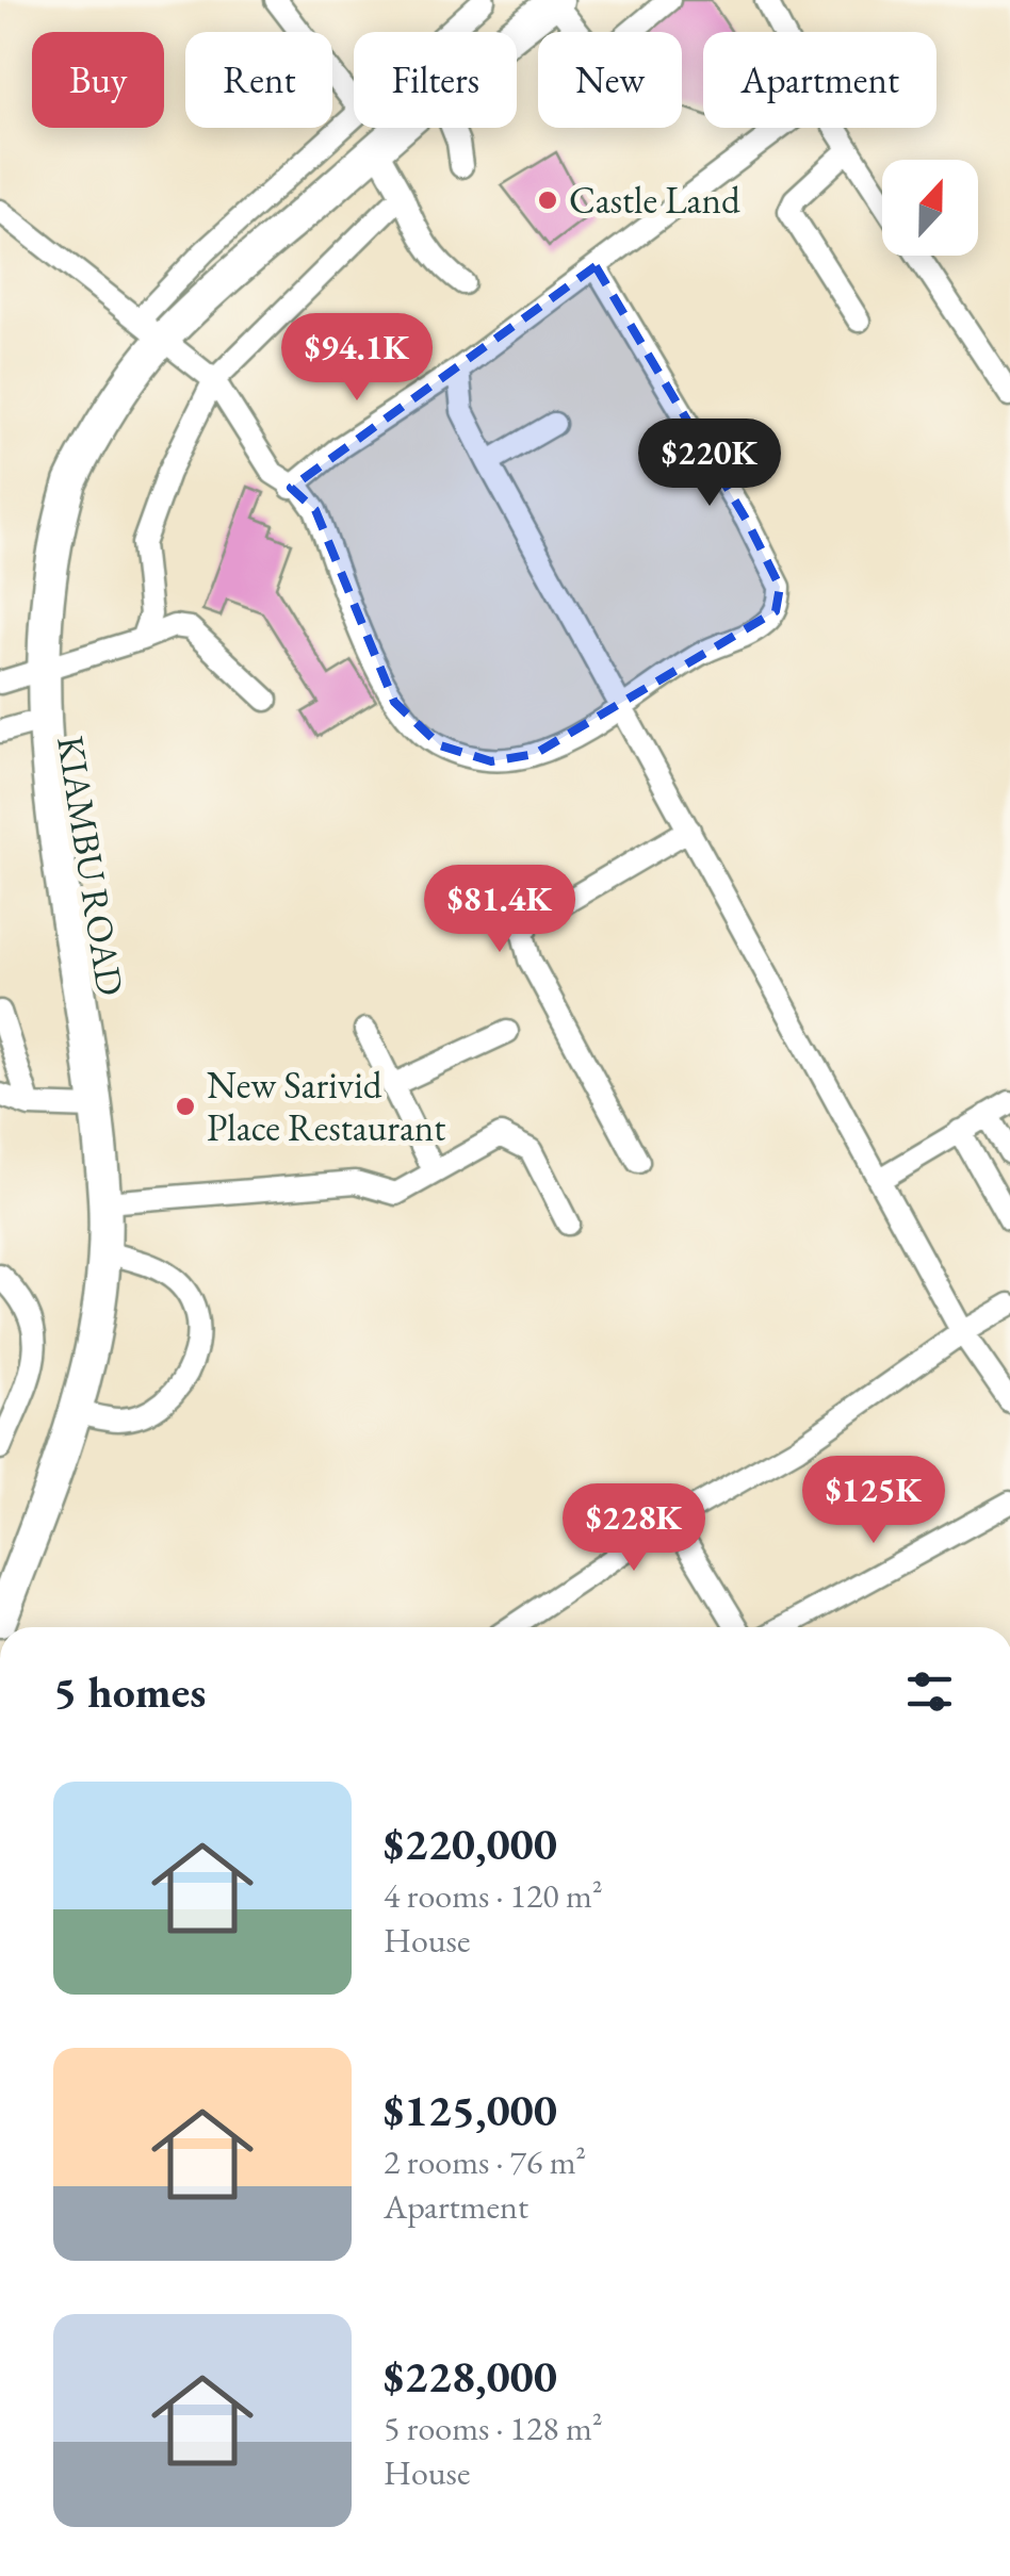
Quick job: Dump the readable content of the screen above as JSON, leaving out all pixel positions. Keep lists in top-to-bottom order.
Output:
{
  "streets": {
    "highway": ["KIAMBU ROAD"]
  },
  "places": ["Castle Land", "New Sarivid Place Restaurant"],
  "north": "top",
  "page": {
    "chip": [
      "Buy",
      "Rent",
      "Filters",
      "New",
      "Apartment"
    ],
    "price": [
      "$94.1K",
      "$220K",
      "$81.4K",
      "$125K",
      "$228K"
    ],
    "heading": "5 homes",
    "list": [
      {
        "name": "$220,000",
        "note": "4 rooms · 120 m² · House"
      },
      {
        "name": "$125,000",
        "note": "2 rooms · 76 m² · Apartment"
      },
      {
        "name": "$228,000",
        "note": "5 rooms · 128 m² · House"
      }
    ]
  }
}
